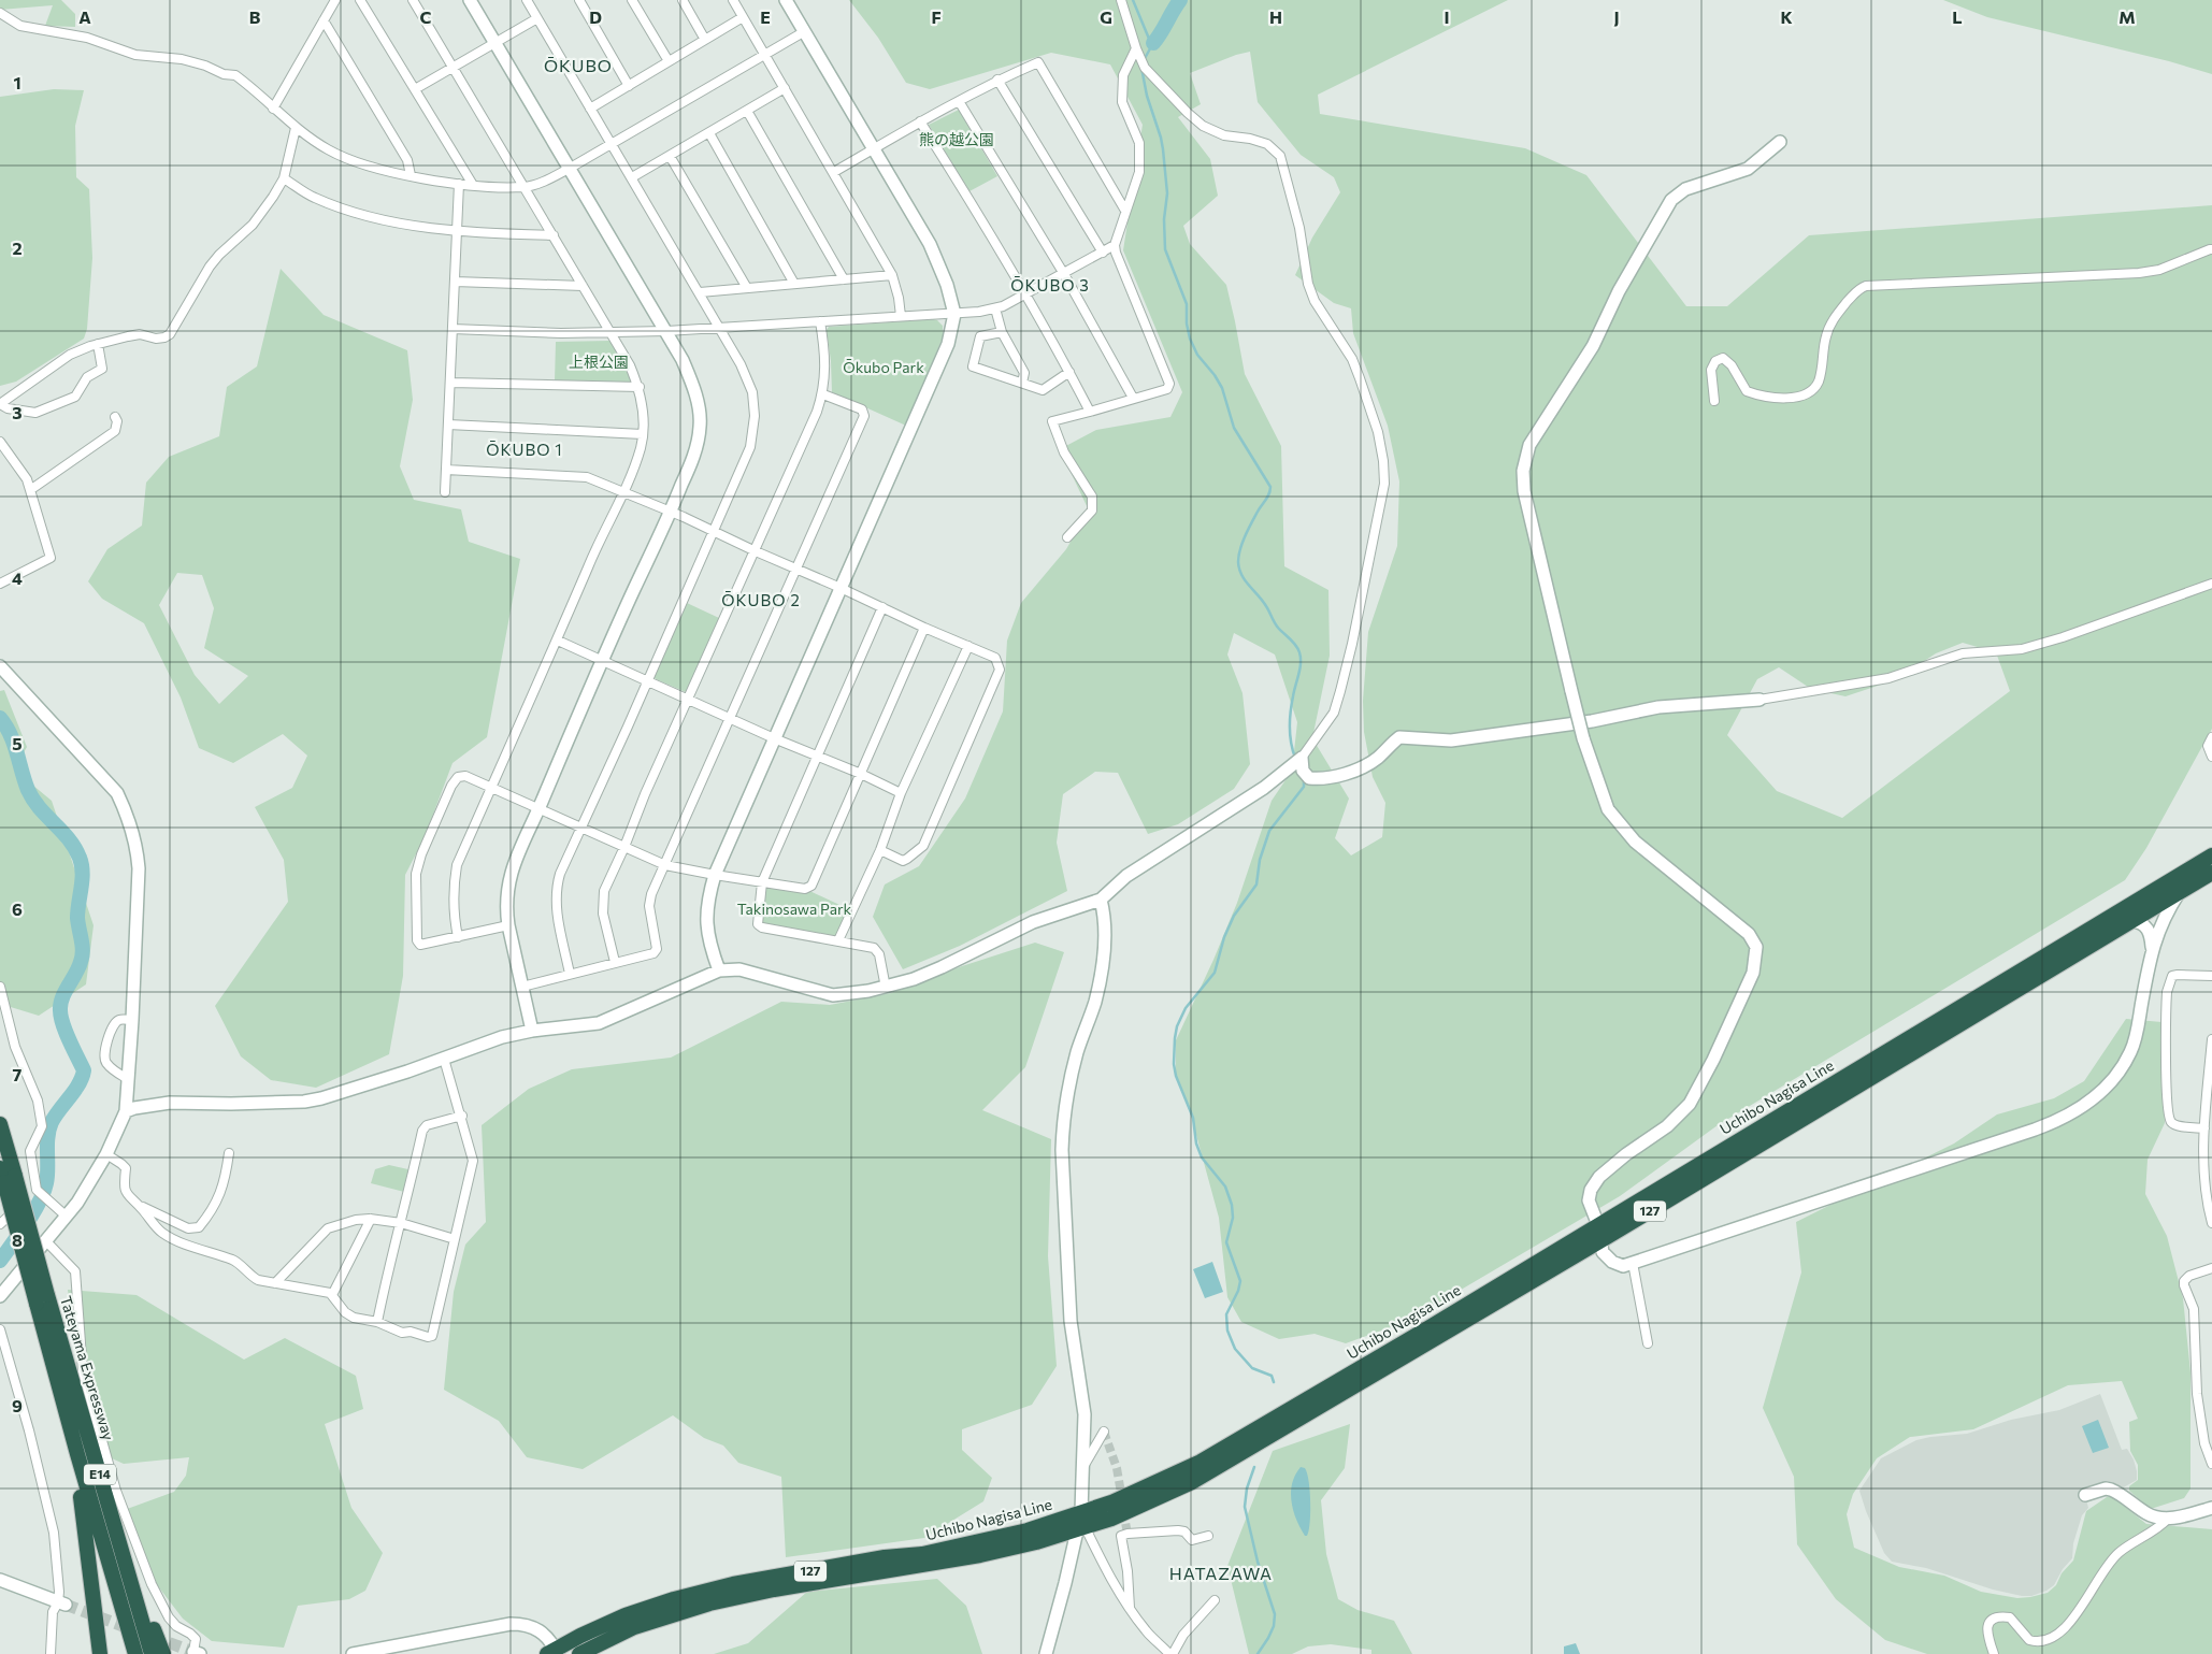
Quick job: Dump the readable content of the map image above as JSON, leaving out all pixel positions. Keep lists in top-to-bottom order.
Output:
{
  "streets": {
    "highway": [
      "Uchibo Nagisa Line",
      "127",
      "Tateyama Expressway",
      "E14"
    ]
  },
  "districts": [
    "ŌKUBO",
    "ŌKUBO 3",
    "ŌKUBO 1",
    "ŌKUBO 2",
    "HATAZAWA"
  ],
  "parks": [
    "熊の越公園",
    "上根公園",
    "Ōkubo Park",
    "Takinosawa Park"
  ],
  "grid": {
    "columns": [
      "A",
      "B",
      "C",
      "D",
      "E",
      "F",
      "G",
      "H",
      "I",
      "J",
      "K",
      "L",
      "M"
    ],
    "rows": [
      "1",
      "2",
      "3",
      "4",
      "5",
      "6",
      "7",
      "8",
      "9"
    ]
  }
}
